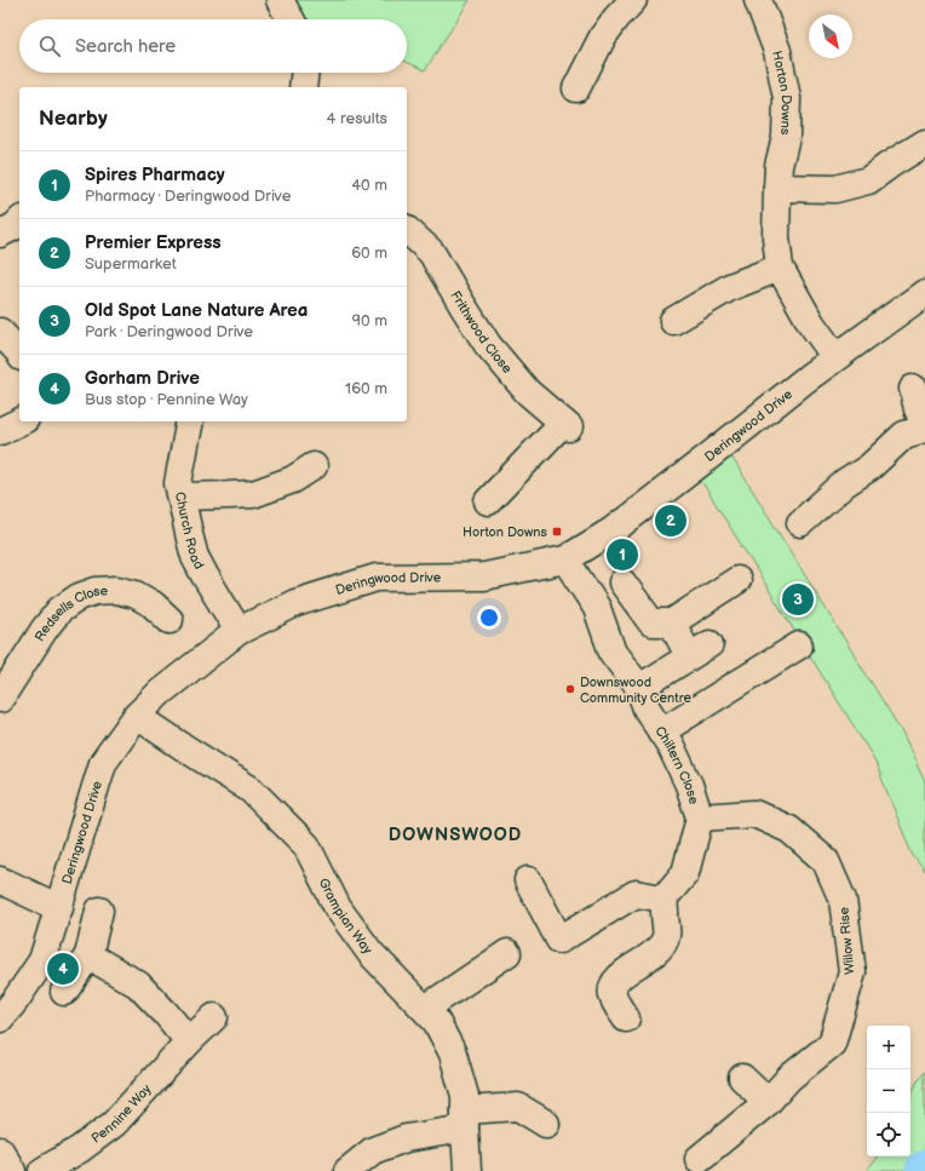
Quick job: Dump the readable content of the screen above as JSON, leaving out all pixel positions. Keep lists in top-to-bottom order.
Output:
{
  "streets": {
    "street": [
      "Horton Downs",
      "Frithwood Close",
      "Deringwood Drive",
      "Church Road",
      "Redsells Close",
      "Chiltern Close",
      "Grampian Way",
      "Willow Rise",
      "Pennine Way"
    ]
  },
  "crossings": [
    ["Horton Downs", "Deringwood Drive"],
    ["Deringwood Drive", "Church Road"],
    ["Deringwood Drive", "Chiltern Close"],
    ["Deringwood Drive", "Grampian Way"],
    ["Chiltern Close", "Willow Rise"]
  ],
  "districts": ["DOWNSWOOD"],
  "places": {
    "transit": ["Horton Downs"],
    "other": ["Downswood Community Centre"]
  },
  "north": "bottom right",
  "page": {
    "search": "Search here",
    "heading": ["Nearby", "4 results"],
    "list": [
      {
        "mark": "1",
        "name": "Spires Pharmacy",
        "note": "Pharmacy · Deringwood Drive",
        "value": "40 m"
      },
      {
        "mark": "2",
        "name": "Premier Express",
        "note": "Supermarket",
        "value": "60 m"
      },
      {
        "mark": "3",
        "name": "Old Spot Lane Nature Area",
        "note": "Park · Deringwood Drive",
        "value": "90 m"
      },
      {
        "mark": "4",
        "name": "Gorham Drive",
        "note": "Bus stop · Pennine Way",
        "value": "160 m"
      }
    ],
    "pins": [
      "2",
      "1",
      "3",
      "4"
    ],
    "map_buttons": ["+", "−"]
  }
}
